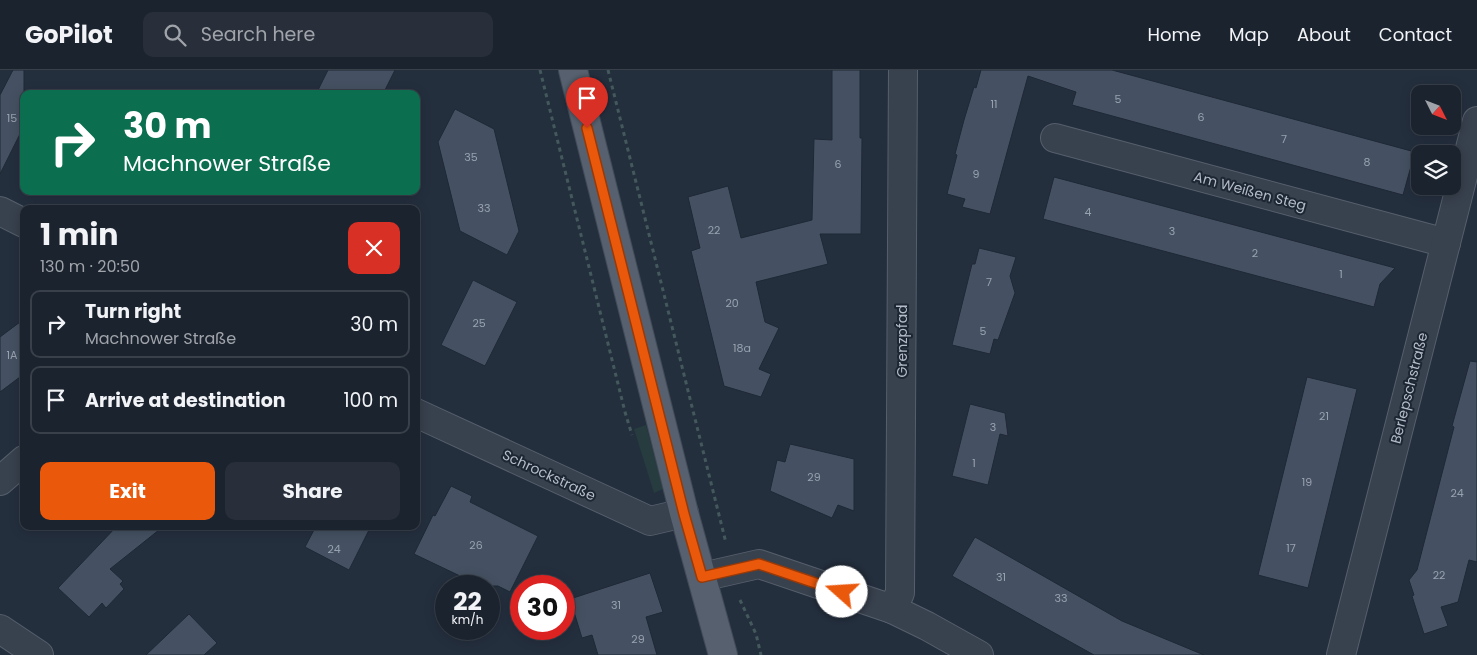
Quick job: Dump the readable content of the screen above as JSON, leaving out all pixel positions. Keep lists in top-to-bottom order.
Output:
{
  "streets": {
    "street": [
      "Am Weißen Steg",
      "Grenzpfad",
      "Berlepschstraße",
      "Schrockstraße"
    ]
  },
  "crossings": [
    ["Am Weißen Steg", "Berlepschstraße"]
  ],
  "house_numbers": [
    "5",
    "11",
    "6",
    "15",
    "7",
    "35",
    "8",
    "6",
    "9",
    "33",
    "4",
    "22",
    "3",
    "2",
    "1",
    "7",
    "20",
    "25",
    "5",
    "18a",
    "1A",
    "21",
    "3",
    "1",
    "29",
    "19",
    "24",
    "26",
    "17",
    "24",
    "22",
    "31",
    "33",
    "31",
    "29"
  ],
  "north": "bottom right",
  "page": {
    "header": "GoPilot",
    "search": "Search here",
    "nav": [
      "Home",
      "Map",
      "About",
      "Contact"
    ],
    "turn": ["30 m", "Machnower Straße"],
    "heading": ["1 min", "130 m · 20:50"],
    "list": [
      {
        "name": "Turn right",
        "note": "Machnower Straße",
        "value": "30 m"
      },
      {
        "name": "Arrive at destination",
        "value": "100 m"
      }
    ],
    "buttons": ["Exit", "Share"],
    "speed": "22 km/h",
    "limit": "30"
  }
}
